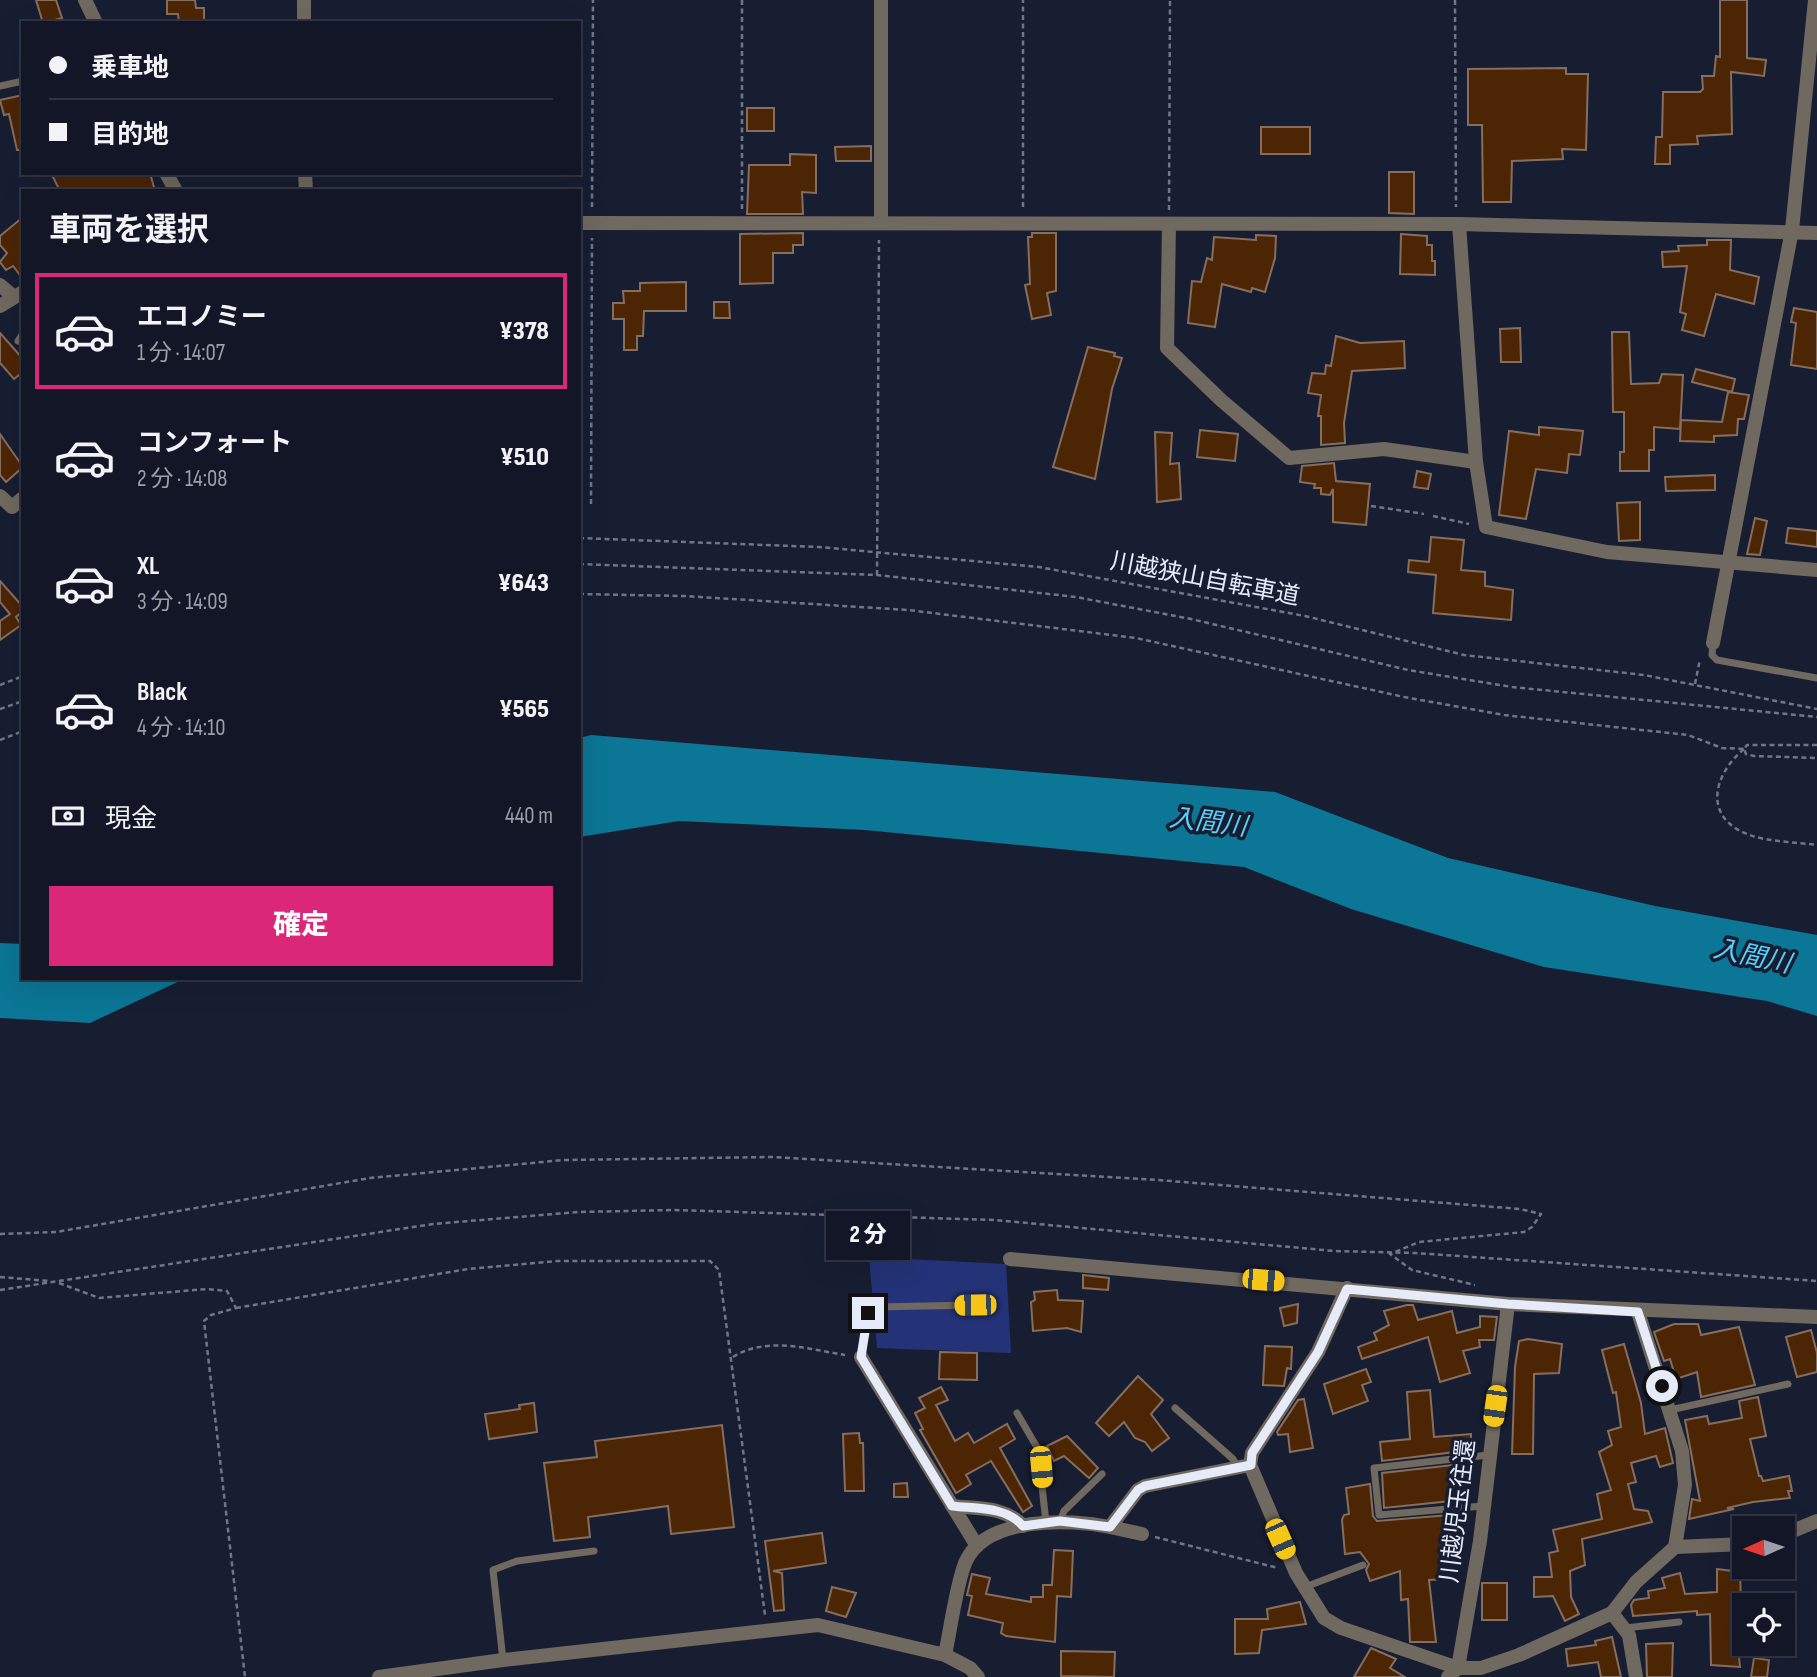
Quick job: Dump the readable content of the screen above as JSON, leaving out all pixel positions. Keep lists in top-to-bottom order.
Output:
{
  "streets": {
    "street": ["川越児玉往還"],
    "path": ["川越狭山自転車道"]
  },
  "water": ["入間川"],
  "north": "left",
  "page": {
    "banner": ["乗車地", "目的地"],
    "heading": "車両を選択",
    "list": [
      {
        "name": "エコノミー",
        "note": "1 分 · 14:07",
        "value": "¥378"
      },
      {
        "name": "コンフォート",
        "note": "2 分 · 14:08",
        "value": "¥510"
      },
      {
        "name": "XL",
        "note": "3 分 · 14:09",
        "value": "¥643"
      },
      {
        "name": "Black",
        "note": "4 分 · 14:10",
        "value": "¥565"
      }
    ],
    "pay": ["現金", "440 m"],
    "buttons": "確定",
    "bubble": "2 分"
  }
}
